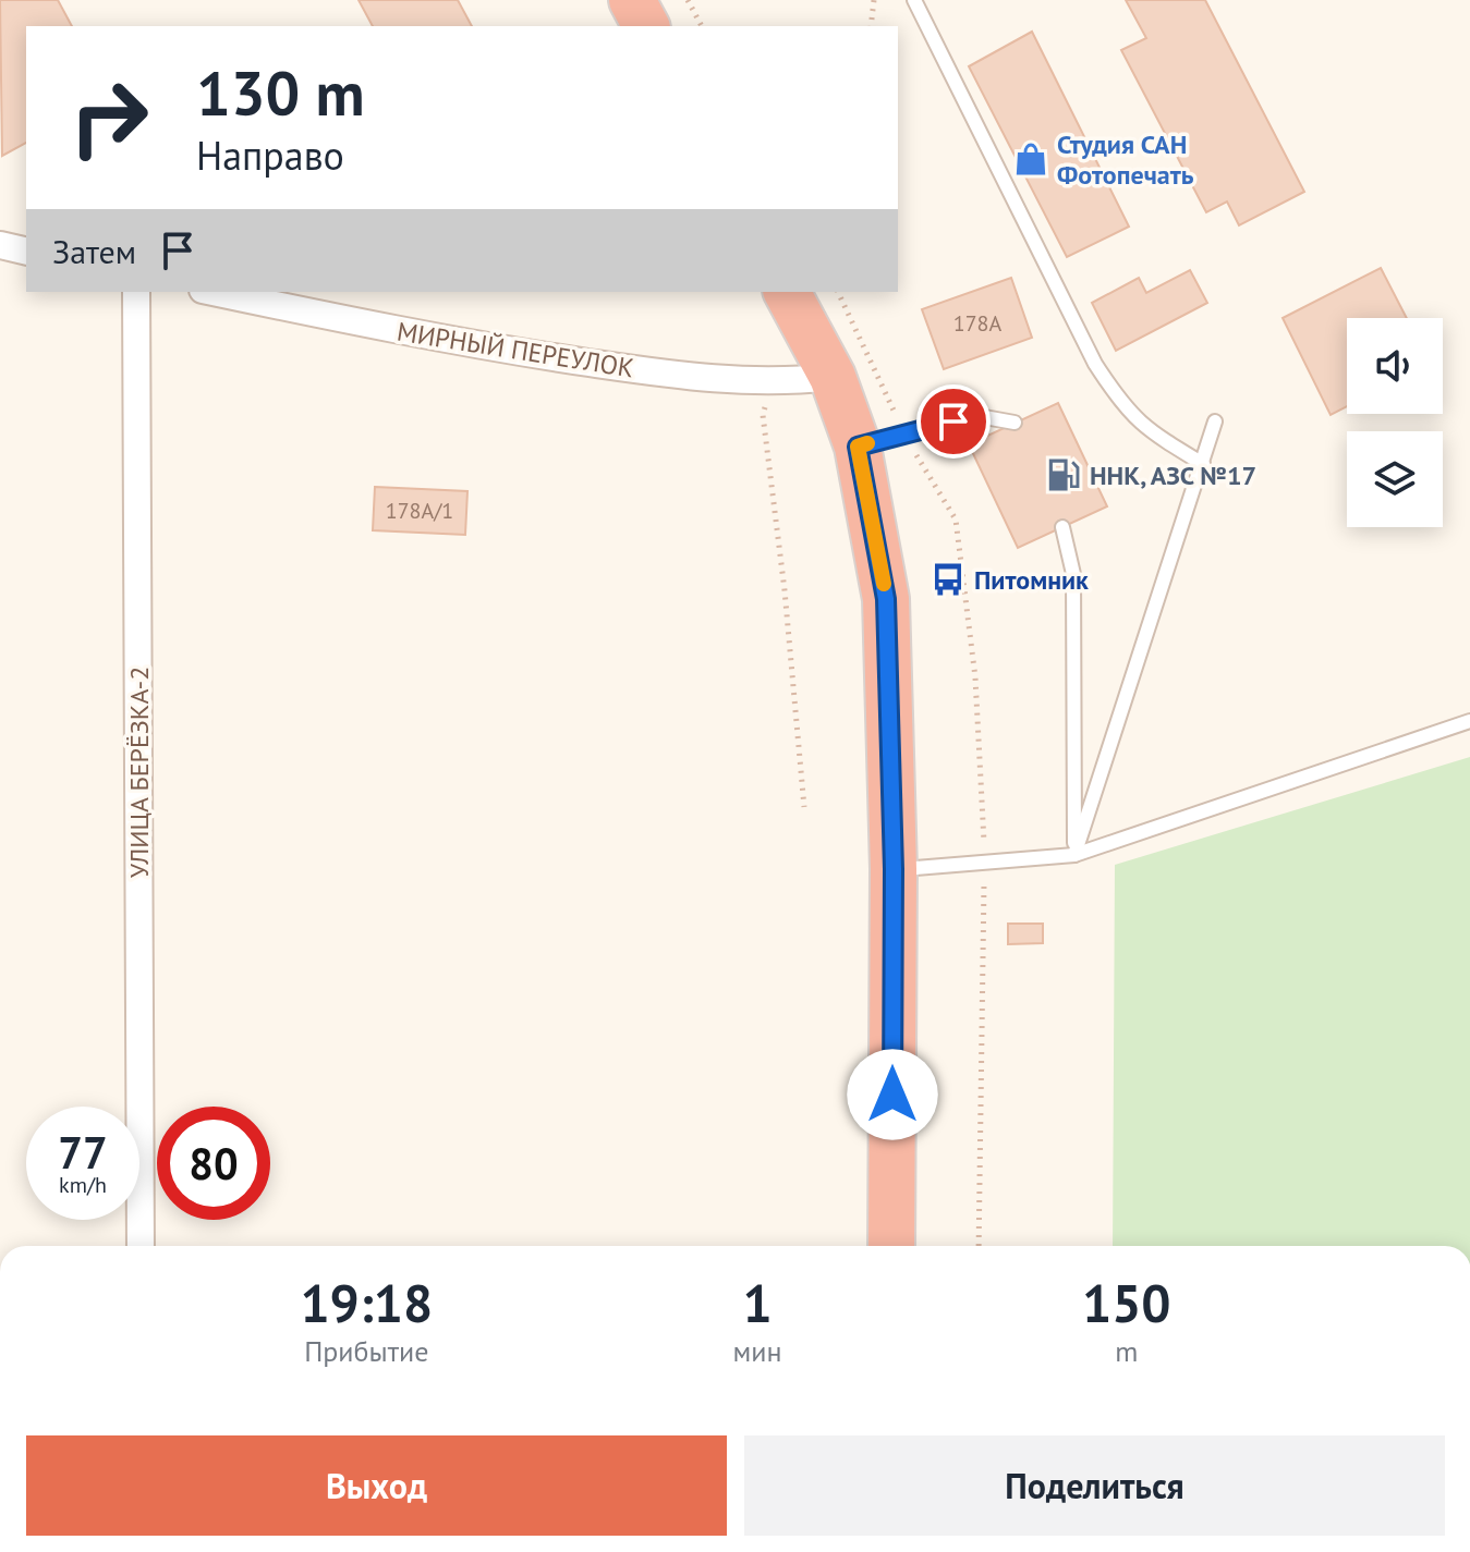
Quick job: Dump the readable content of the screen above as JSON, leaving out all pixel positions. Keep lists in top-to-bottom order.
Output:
{
  "streets": {
    "street": ["МИРНЫЙ ПЕРЕУЛОК", "УЛИЦА БЕРЁЗКА-2"]
  },
  "places": {
    "shop": ["Студия САН Фотопечать"],
    "fuel station": ["ННК, АЗС №17"],
    "bus stop": ["Питомник"]
  },
  "house_numbers": ["178А", "178А/1"],
  "page": {
    "turn": ["130 m", "Направо"],
    "then": "Затем",
    "speed": "77 km/h",
    "limit": "80",
    "eta": [
      "19:18",
      "Прибытие",
      "1",
      "мин",
      "150",
      "m"
    ],
    "buttons": ["Выход", "Поделиться"]
  }
}
